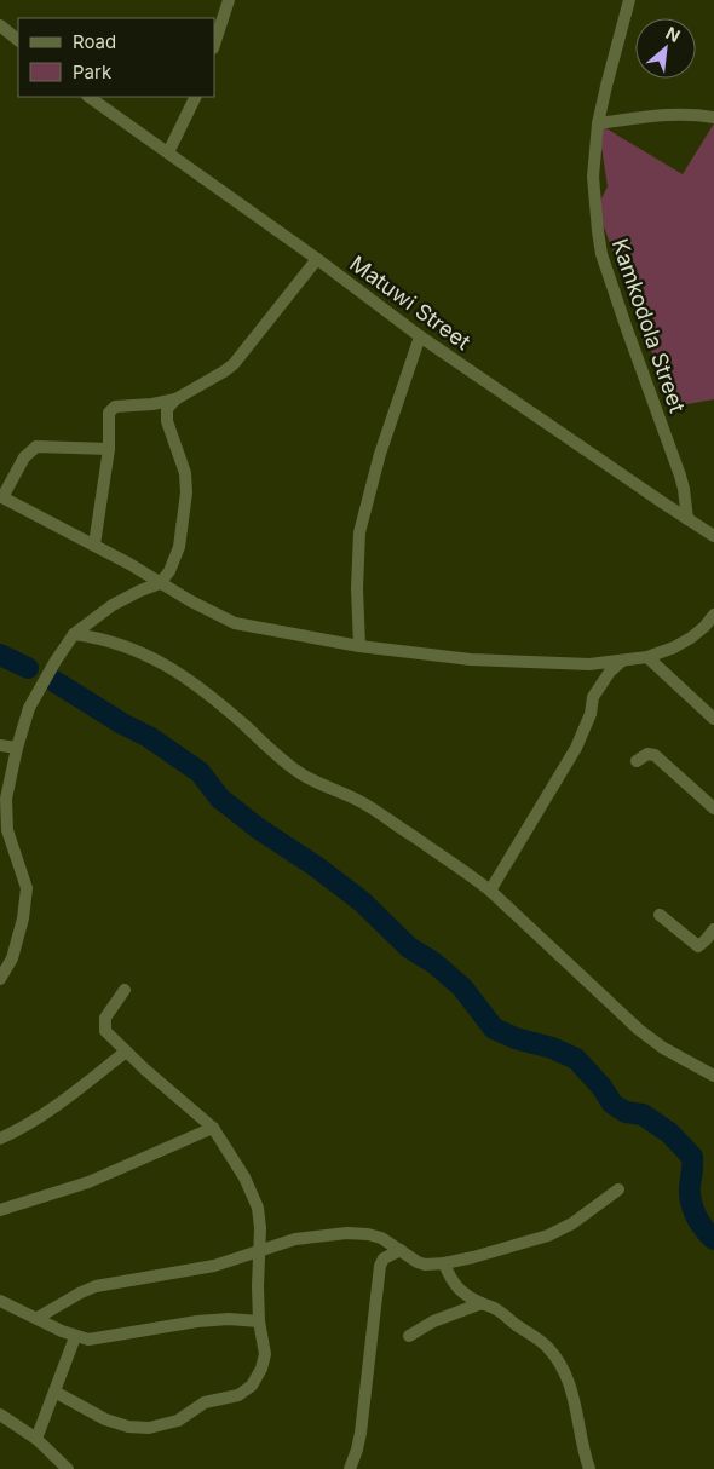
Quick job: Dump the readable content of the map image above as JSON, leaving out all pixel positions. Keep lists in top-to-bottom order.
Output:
{
  "streets": {
    "street": ["Matuwi Street", "Kamkodola Street"]
  },
  "crossings": [
    ["Matuwi Street", "Kamkodola Street"]
  ],
  "legend": ["Road", "Park"],
  "north": "top right"
}
